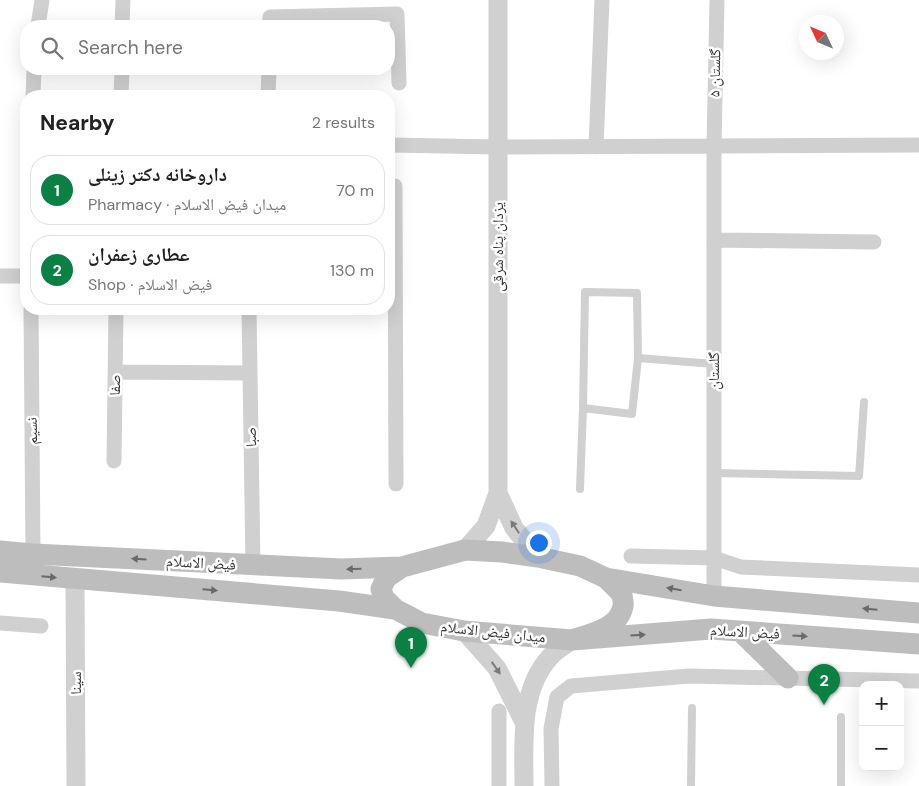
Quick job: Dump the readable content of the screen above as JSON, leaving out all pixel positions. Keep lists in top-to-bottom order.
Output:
{
  "streets": {
    "main road": ["فیض الاسلام", "میدان فیض الاسلام"],
    "street": [
      "گلستان ۵",
      "یزدان پناه شرقی",
      "گلستان",
      "صفا",
      "نسیم",
      "صبا",
      "سینا"
    ]
  },
  "crossings": [
    ["گلستان ۵", "گلستان"],
    ["یزدان پناه شرقی", "میدان فیض الاسلام"],
    ["نسیم", "فیض الاسلام"],
    ["صبا", "فیض الاسلام"],
    ["فیض الاسلام", "میدان فیض الاسلام"],
    ["فیض الاسلام", "سینا"]
  ],
  "north": "top left",
  "page": {
    "search": "Search here",
    "heading": ["Nearby", "2 results"],
    "list": [
      {
        "mark": "1",
        "name": "داروخانه دکتر زینلی",
        "note": "Pharmacy · میدان فیض الاسلام",
        "value": "70 m"
      },
      {
        "mark": "2",
        "name": "عطاری زعفران",
        "note": "Shop · فیض الاسلام",
        "value": "130 m"
      }
    ],
    "pins": ["1", "2"],
    "map_buttons": ["+", "−"]
  }
}
